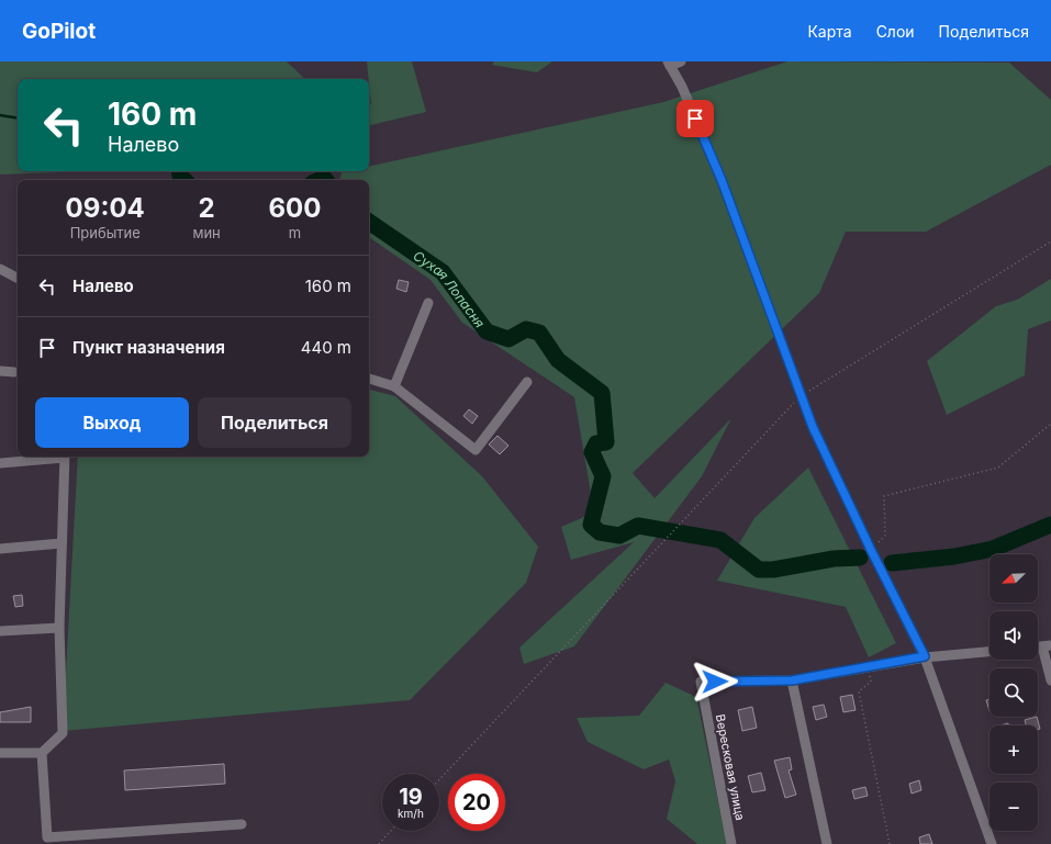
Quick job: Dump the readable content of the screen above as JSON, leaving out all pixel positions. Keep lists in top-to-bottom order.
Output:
{
  "streets": {
    "street": ["Вересковая улица"]
  },
  "water": ["Сухая Лопасня"],
  "north": "bottom left",
  "page": {
    "header": "GoPilot",
    "nav": ["Карта", "Слои", "Поделиться"],
    "turn": ["160 m", "Налево"],
    "eta": [
      "09:04",
      "Прибытие",
      "2",
      "мин",
      "600",
      "m"
    ],
    "list": [
      {
        "name": "Налево",
        "value": "160 m"
      },
      {
        "name": "Пункт назначения",
        "value": "440 m"
      }
    ],
    "buttons": ["Выход", "Поделиться"],
    "map_buttons": ["+", "−"],
    "speed": "19 km/h",
    "limit": "20"
  }
}
